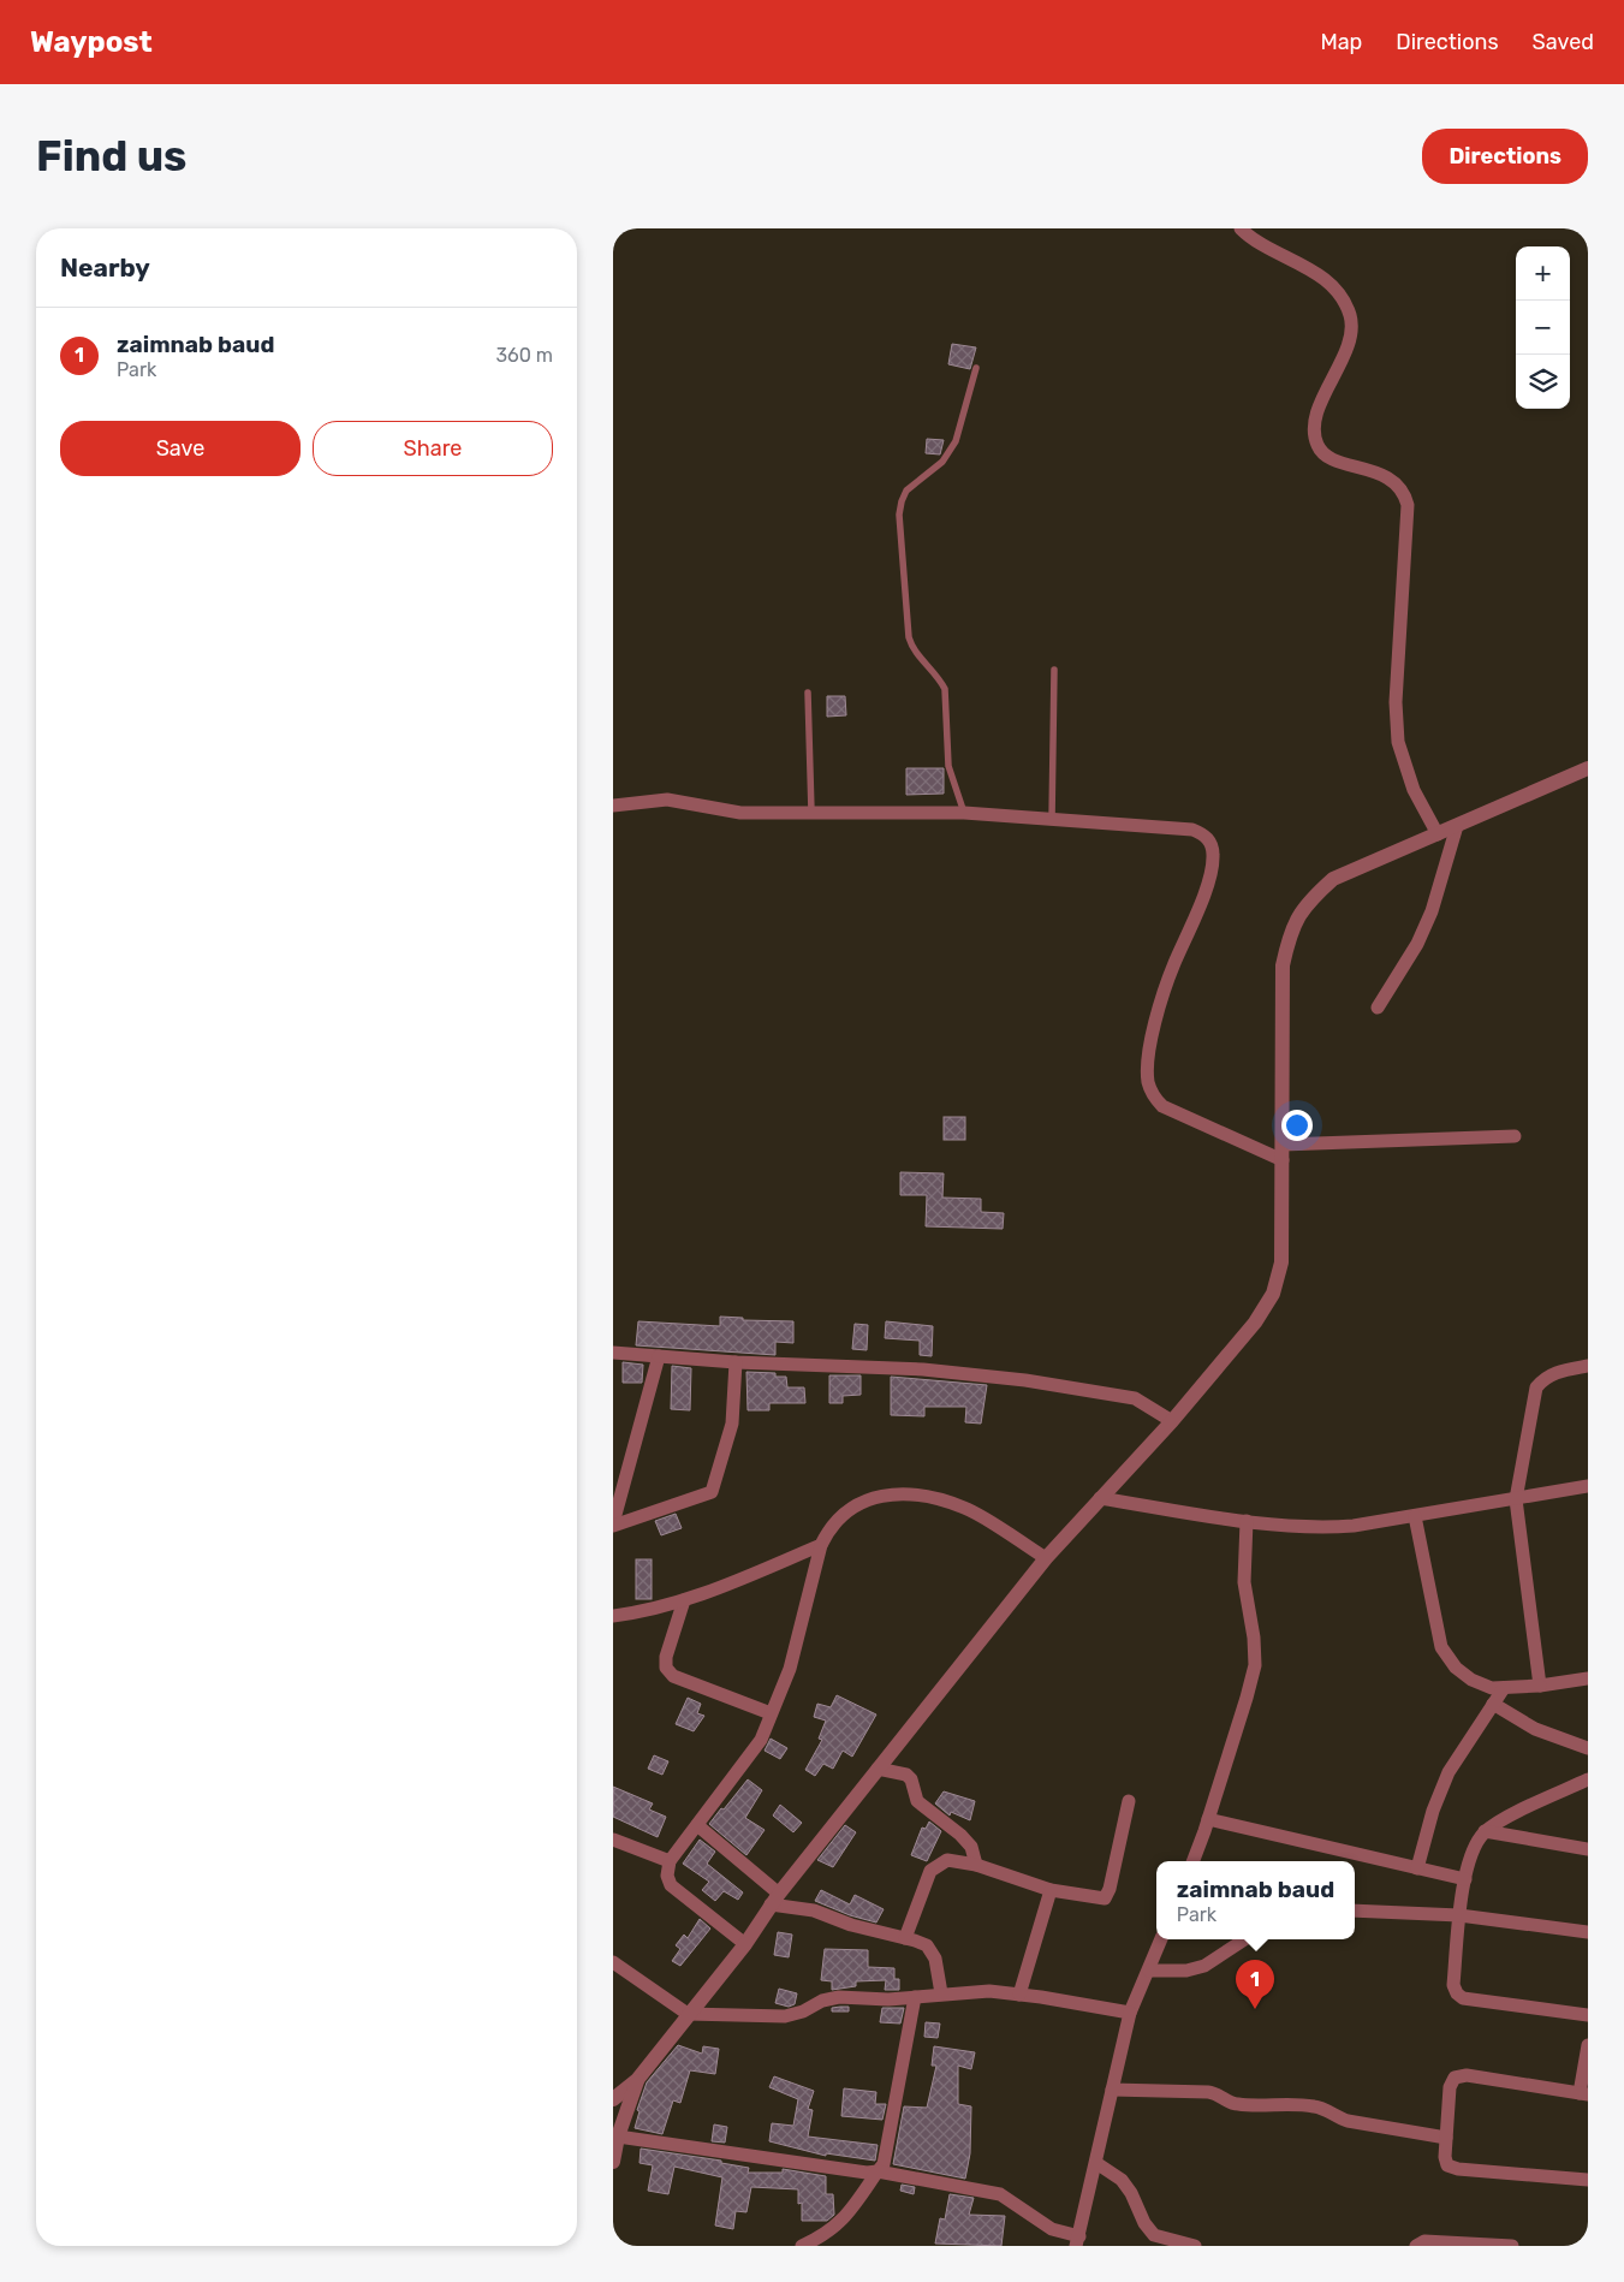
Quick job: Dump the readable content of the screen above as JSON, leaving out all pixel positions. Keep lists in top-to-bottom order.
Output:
{
  "page": {
    "header": "Waypost",
    "nav": ["Map", "Directions", "Saved"],
    "buttons": [
      "Directions",
      ["Save", "Share"]
    ],
    "title": "Find us",
    "heading": "Nearby",
    "map_buttons": ["+", "−"],
    "list": [
      {
        "mark": "1",
        "name": "zaimnab baud",
        "note": "Park",
        "value": "360 m"
      }
    ],
    "popup": ["zaimnab baud", "Park"],
    "pins": "1"
  }
}
